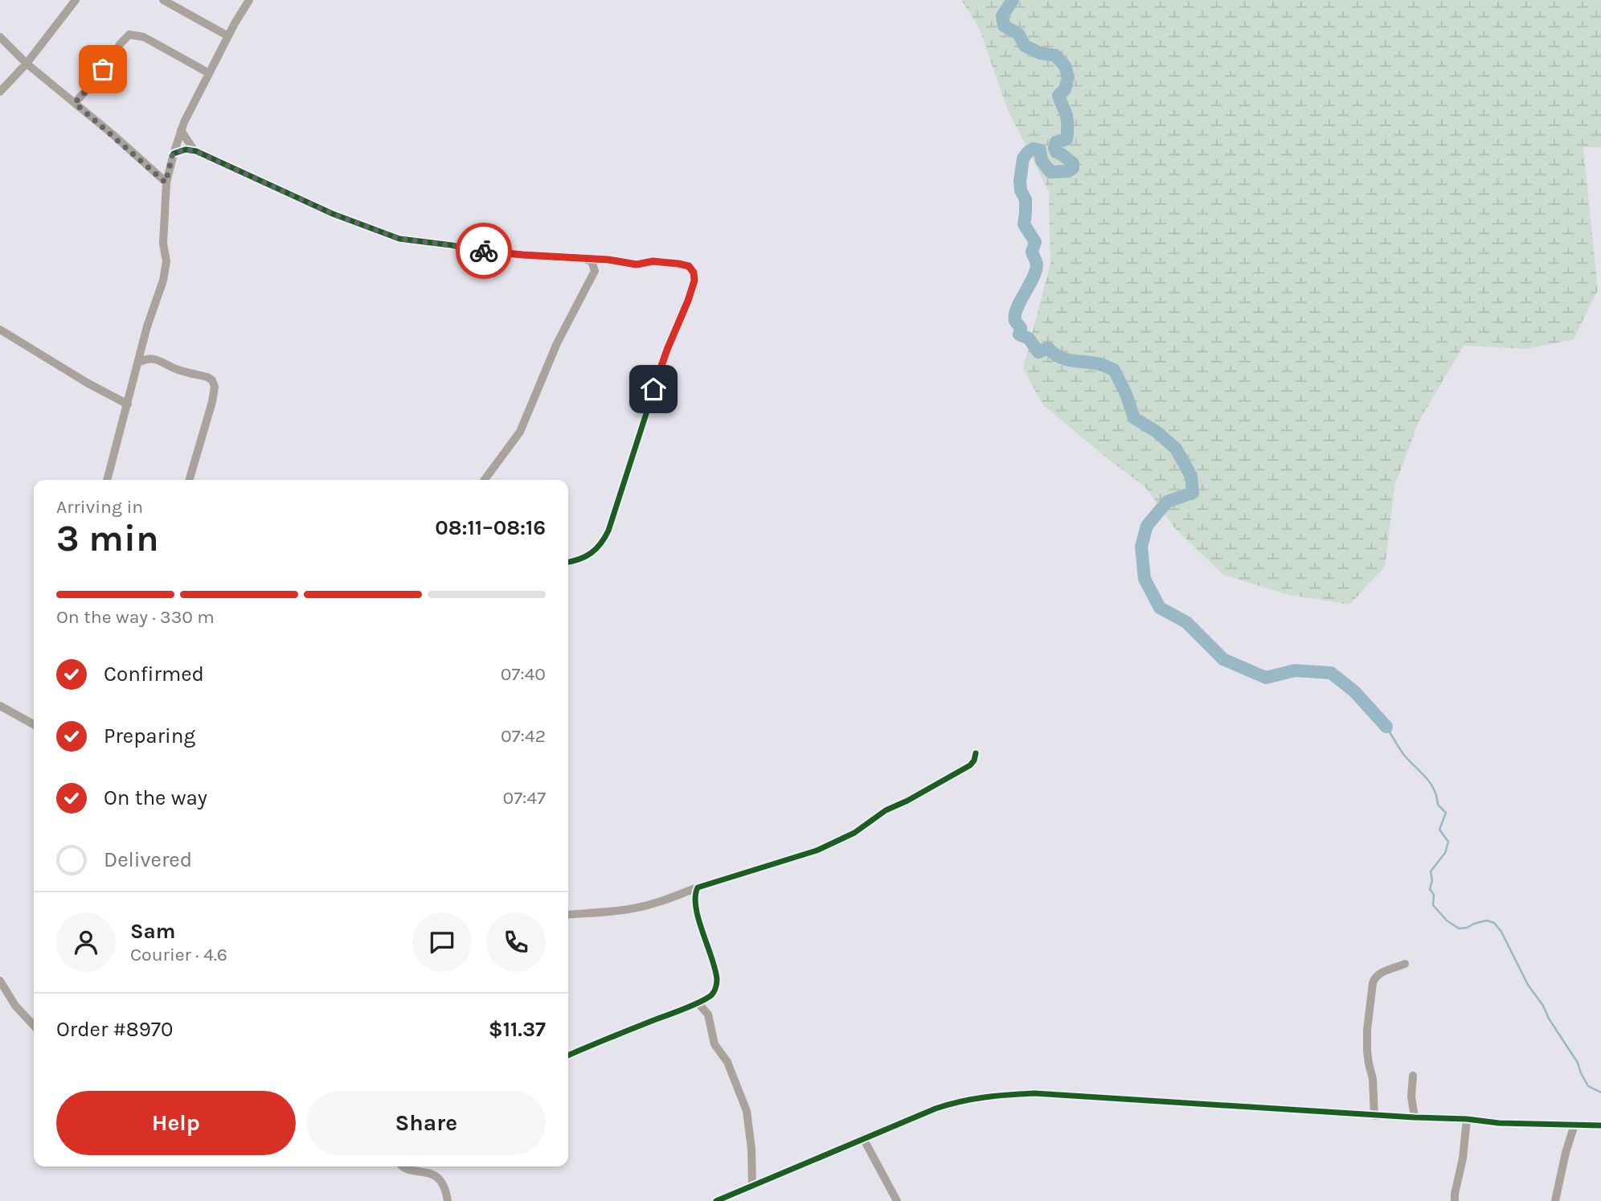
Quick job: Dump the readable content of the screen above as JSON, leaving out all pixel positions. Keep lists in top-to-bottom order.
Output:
{
  "page": {
    "heading": ["3 min", "Arriving in", "08:11–08:16"],
    "panel": [
      "Sam",
      "Courier · 4.6",
      "Order #8970",
      "$11.37"
    ],
    "bar": "On the way · 330 m",
    "list": [
      ["Confirmed", "07:40"],
      ["Preparing", "07:42"],
      ["On the way", "07:47"],
      "Delivered"
    ],
    "buttons": ["Help", "Share"]
  }
}
